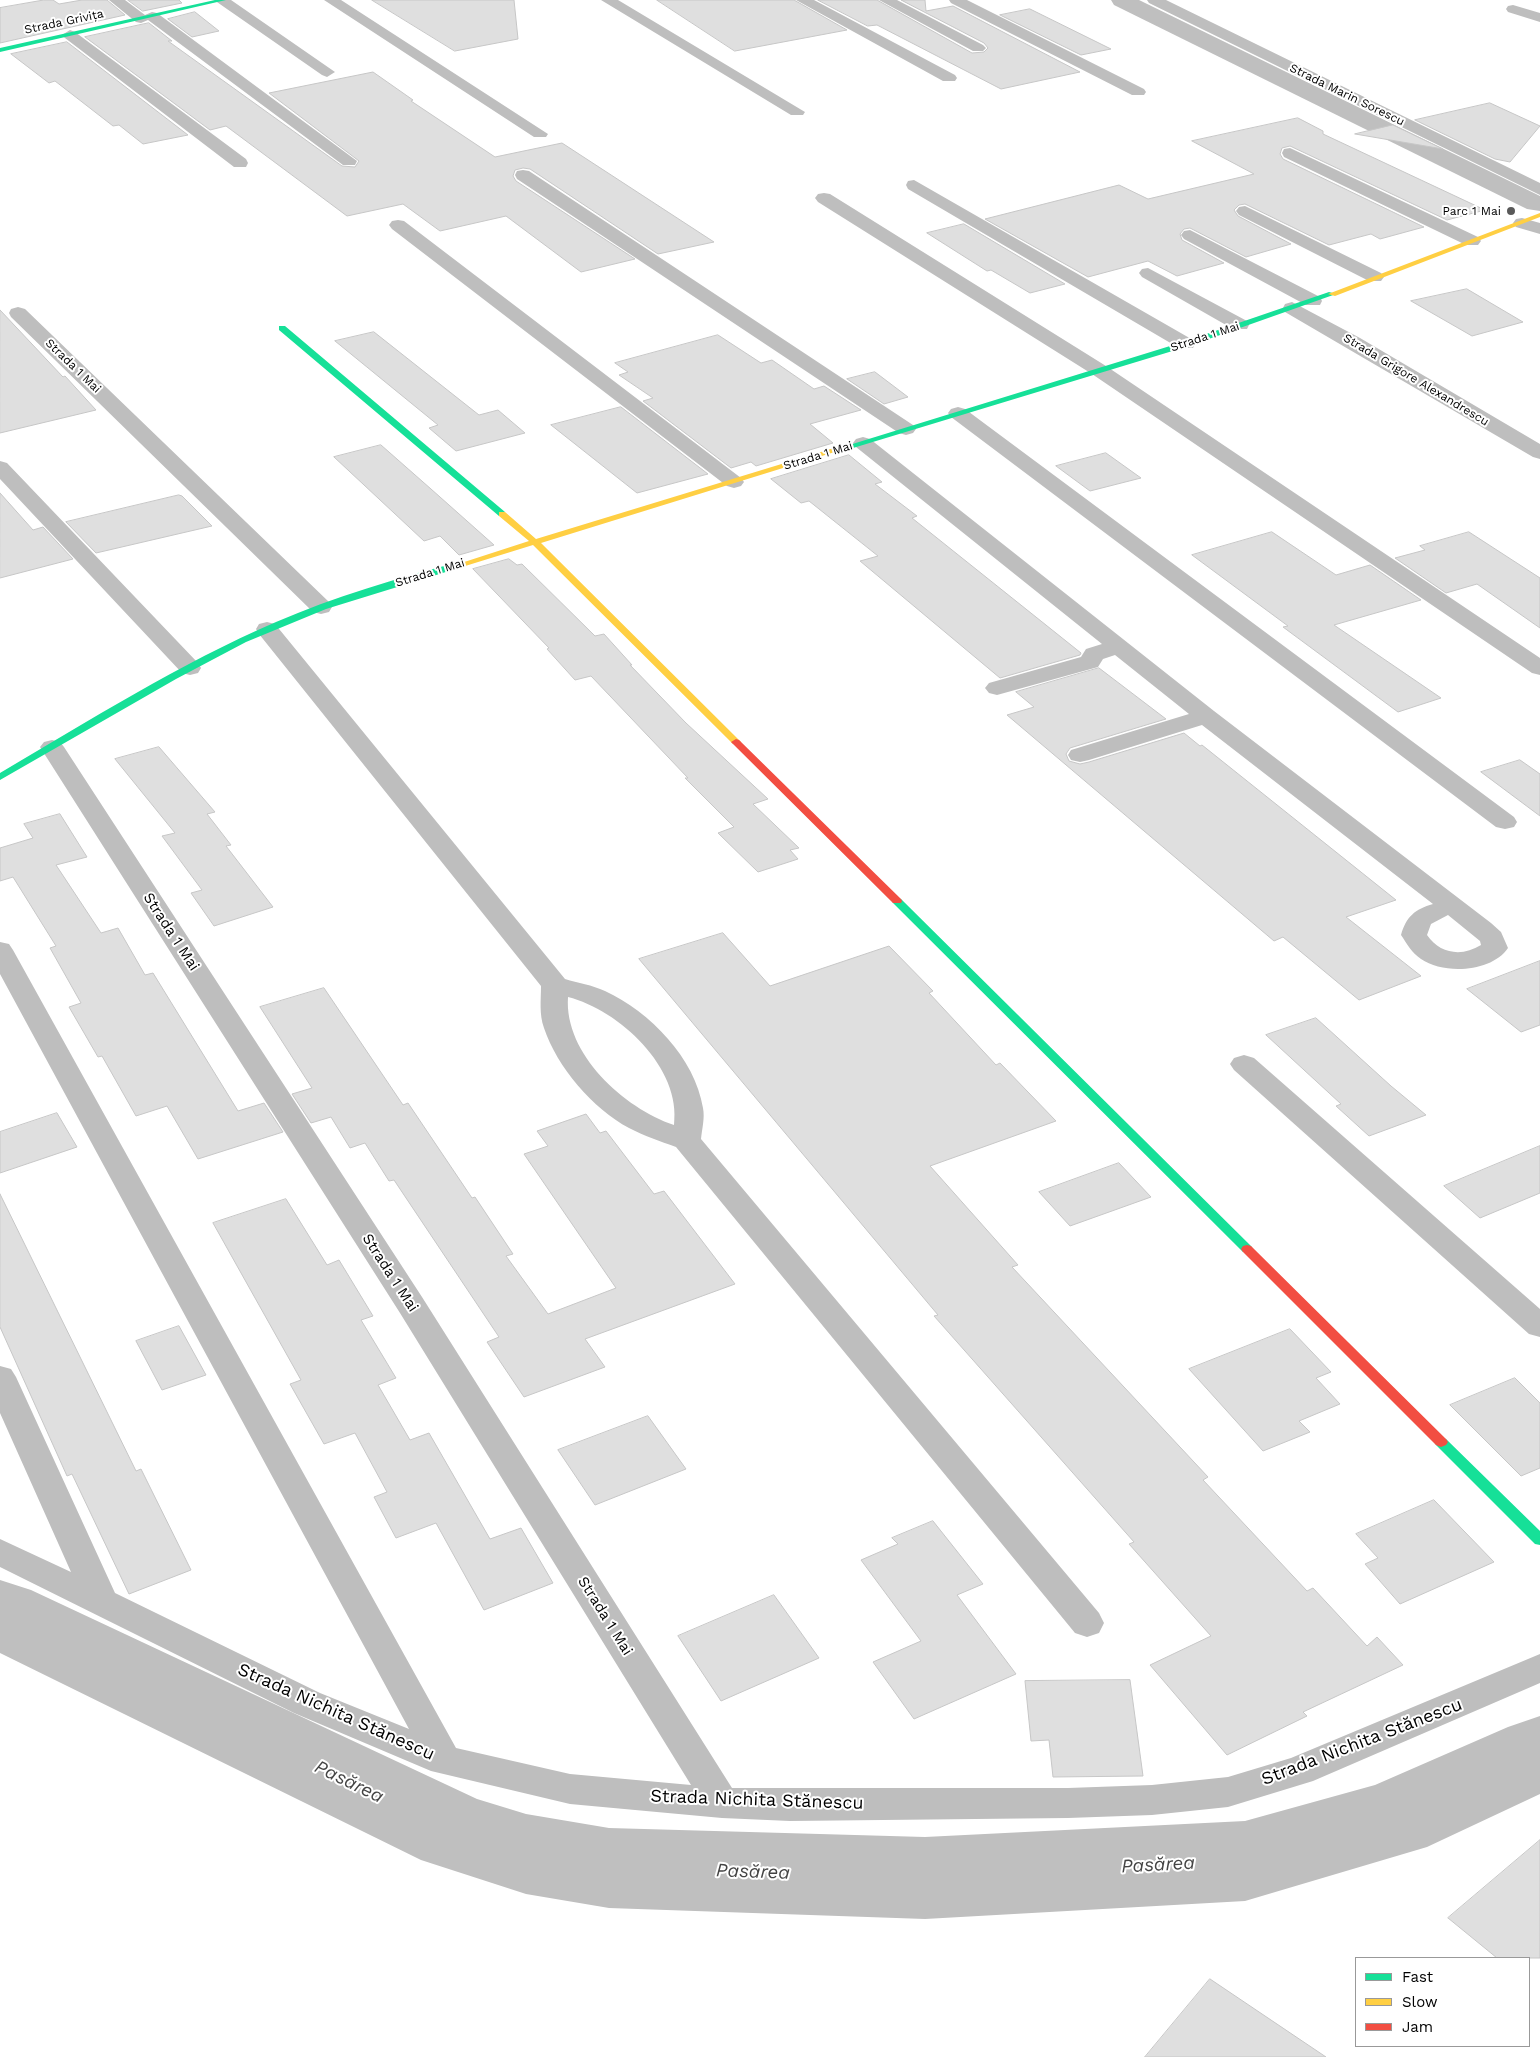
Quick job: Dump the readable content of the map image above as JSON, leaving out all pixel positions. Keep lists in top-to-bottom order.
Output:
{
  "streets": {
    "street": [
      "Strada Grivița",
      "Strada Marin Sorescu",
      "Strada 1 Mai",
      "Strada Grigore Alexandrescu",
      "Strada Nichita Stănescu"
    ]
  },
  "crossings": [
    ["Strada 1 Mai", "Strada Grigore Alexandrescu"],
    ["Strada 1 Mai", "Strada Nichita Stănescu"]
  ],
  "water": ["Pasărea"],
  "places": ["Parc 1 Mai"],
  "legend": ["Fast", "Slow", "Jam"]
}
